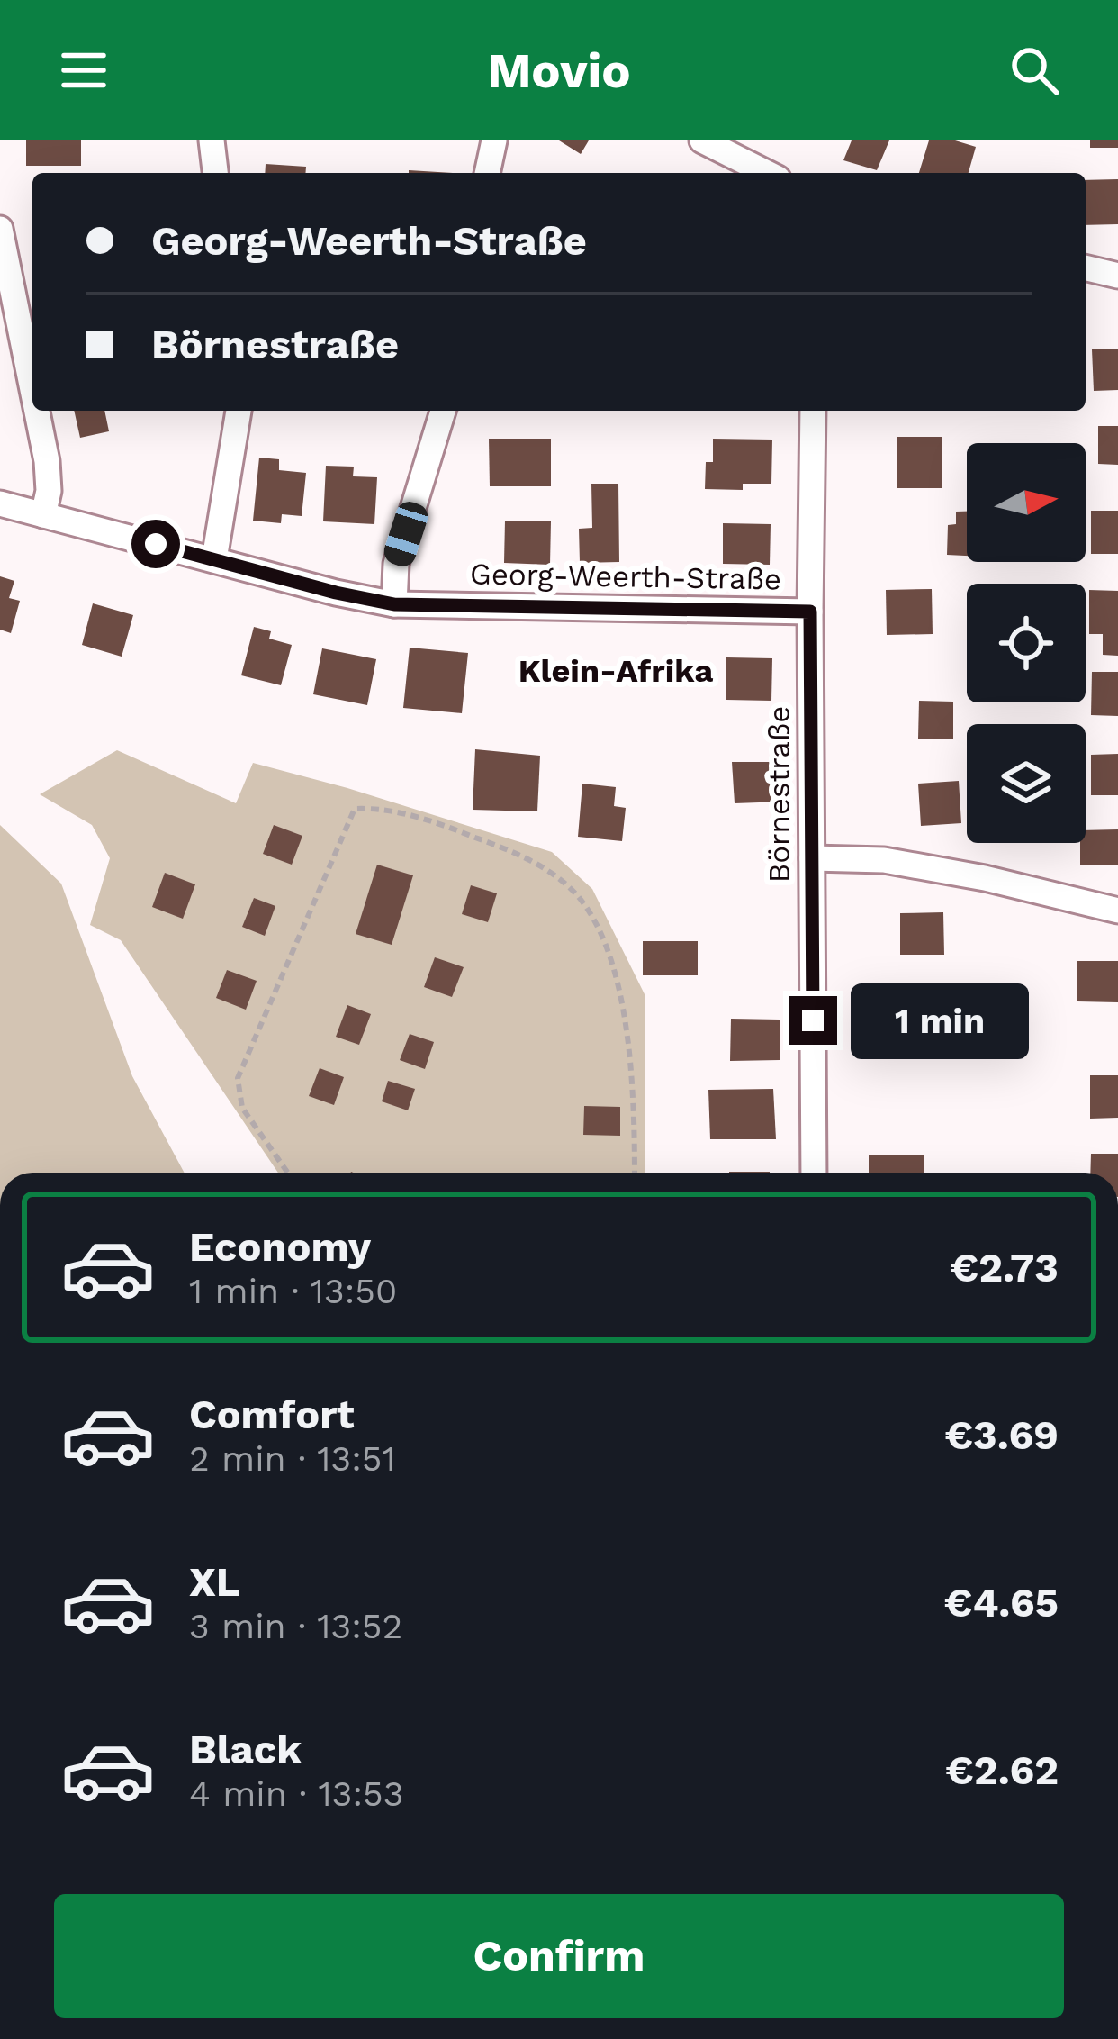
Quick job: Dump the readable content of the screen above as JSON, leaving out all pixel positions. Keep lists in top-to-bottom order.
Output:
{
  "streets": {
    "street": ["Georg-Weerth-Straße", "Börnestraße"]
  },
  "crossings": [
    ["Georg-Weerth-Straße", "Börnestraße"]
  ],
  "districts": ["Klein-Afrika"],
  "north": "right",
  "page": {
    "header": "Movio",
    "banner": ["Georg-Weerth-Straße", "Börnestraße"],
    "bubble": "1 min",
    "list": [
      {
        "name": "Economy",
        "note": "1 min · 13:50",
        "value": "€2.73"
      },
      {
        "name": "Comfort",
        "note": "2 min · 13:51",
        "value": "€3.69"
      },
      {
        "name": "XL",
        "note": "3 min · 13:52",
        "value": "€4.65"
      },
      {
        "name": "Black",
        "note": "4 min · 13:53",
        "value": "€2.62"
      }
    ],
    "buttons": "Confirm"
  }
}
